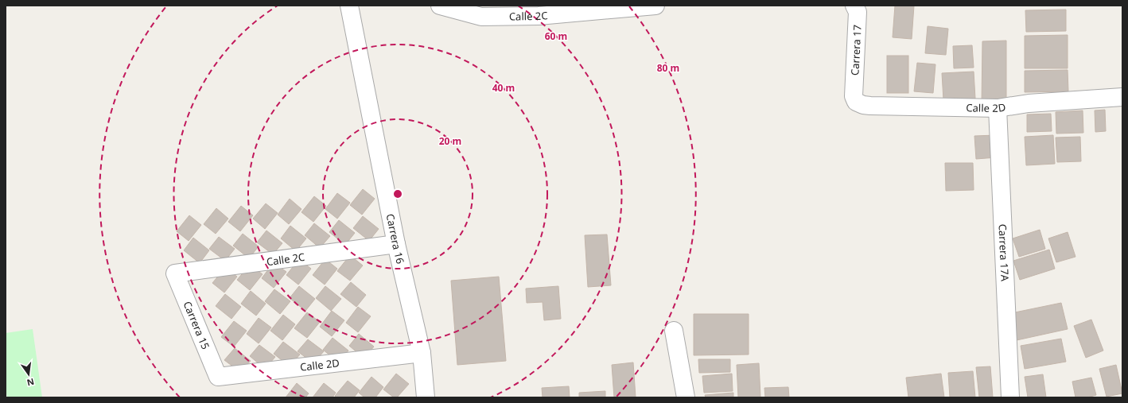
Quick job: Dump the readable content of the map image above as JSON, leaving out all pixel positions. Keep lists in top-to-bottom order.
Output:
{
  "streets": {
    "street": [
      "Calle 2C",
      "Carrera 17",
      "Calle 2D",
      "Carrera 16",
      "Carrera 17A",
      "Carrera 15"
    ]
  },
  "crossings": [
    ["Calle 2C", "Carrera 16"],
    ["Calle 2C", "Carrera 15"],
    ["Carrera 17", "Calle 2D"],
    ["Calle 2D", "Carrera 16"],
    ["Calle 2D", "Carrera 17A"],
    ["Calle 2D", "Carrera 15"]
  ],
  "north": "bottom",
  "rings": [
    "60 m",
    "80 m",
    "40 m",
    "20 m"
  ]
}
